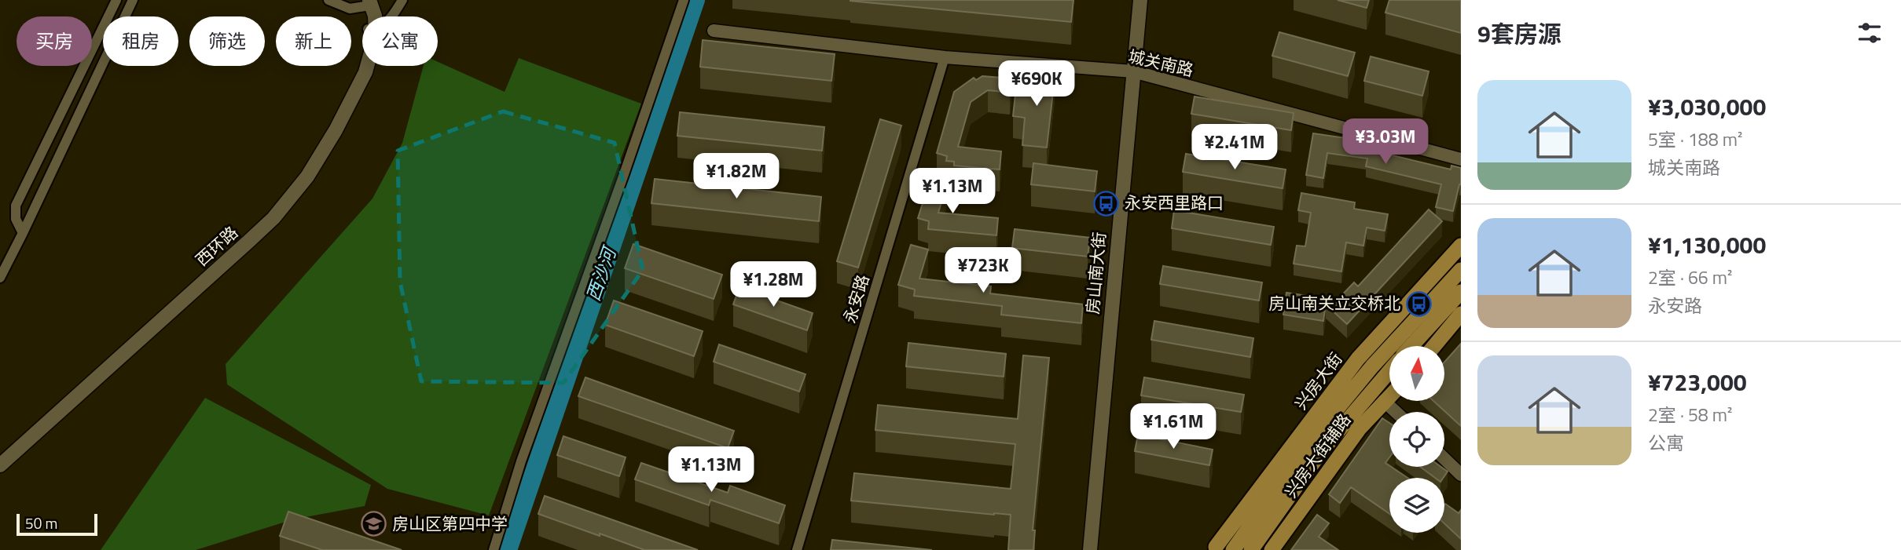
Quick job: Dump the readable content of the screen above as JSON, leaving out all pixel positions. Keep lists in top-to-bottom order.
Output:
{
  "streets": {
    "main road": [
      "西环路",
      "房山南大街",
      "兴房大街",
      "兴房大街辅路"
    ],
    "street": ["城关南路", "永安路"]
  },
  "crossings": [
    ["城关南路", "房山南大街"],
    ["城关南路", "永安路"]
  ],
  "water": ["西沙河"],
  "places": {
    "bus stop": ["永安西里路口", "房山南关立交桥北"],
    "school or university": ["房山区第四中学"]
  },
  "scale_bar": "50 m",
  "north": "top",
  "page": {
    "heading": "9套房源",
    "chip": [
      "买房",
      "租房",
      "筛选",
      "新上",
      "公寓"
    ],
    "price": [
      "¥690K",
      "¥3.03M",
      "¥2.41M",
      "¥1.82M",
      "¥1.13M",
      "¥723K",
      "¥1.28M",
      "¥1.61M",
      "¥1.13M"
    ],
    "list": [
      {
        "name": "¥3,030,000",
        "note": "5室 · 188 m² · 城关南路"
      },
      {
        "name": "¥1,130,000",
        "note": "2室 · 66 m² · 永安路"
      },
      {
        "name": "¥723,000",
        "note": "2室 · 58 m² · 公寓"
      }
    ],
    "scale": "50 m"
  }
}
